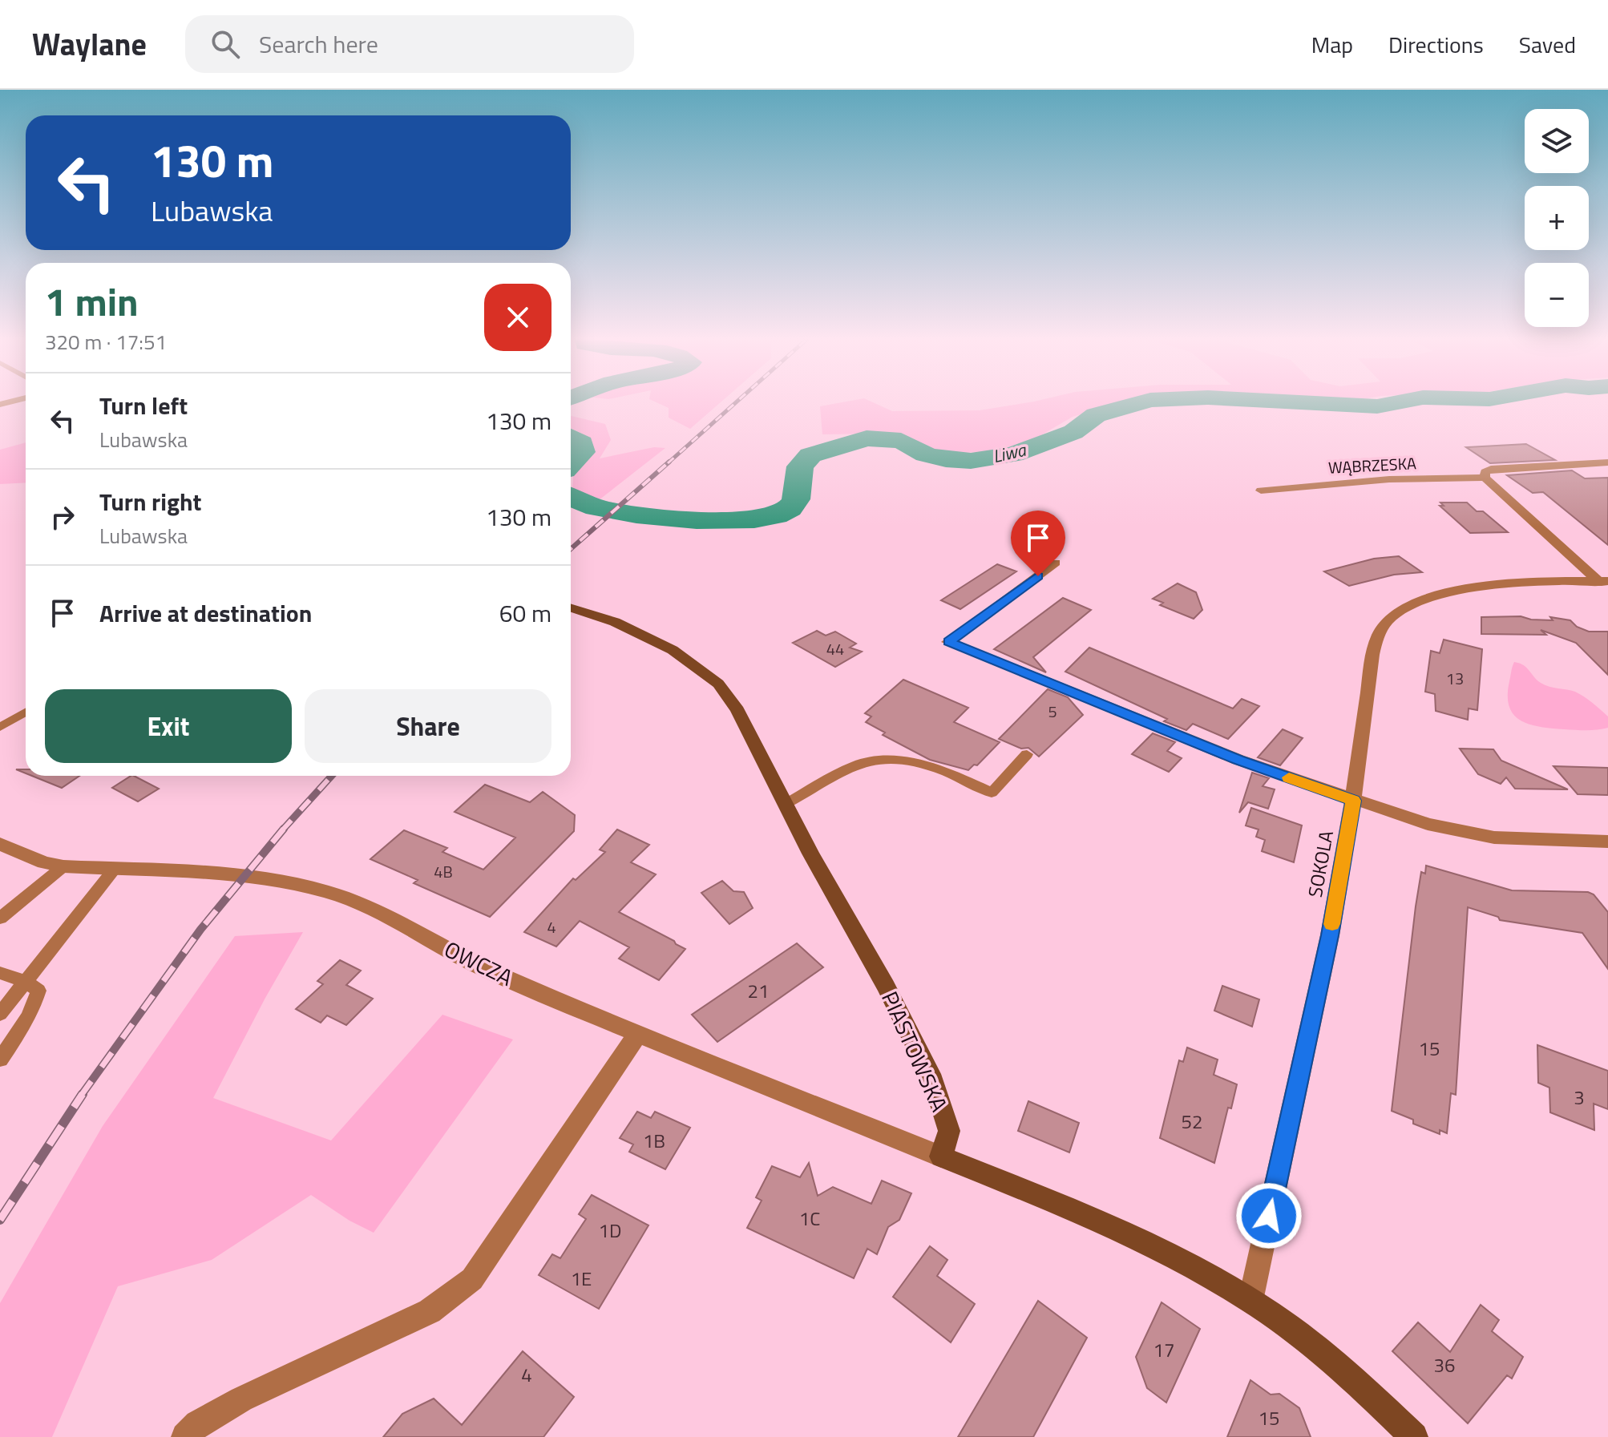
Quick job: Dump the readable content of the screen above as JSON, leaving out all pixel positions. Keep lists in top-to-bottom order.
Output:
{
  "streets": {
    "street": [
      "WĄBRZESKA",
      "SOKOLA",
      "OWCZA",
      "PIASTOWSKA"
    ]
  },
  "crossings": [
    ["OWCZA", "PIASTOWSKA"]
  ],
  "water": ["Liwa"],
  "house_numbers": [
    "44",
    "13",
    "5",
    "4B",
    "4",
    "21",
    "15",
    "3",
    "52",
    "1B",
    "1C",
    "1D",
    "1E",
    "17",
    "36",
    "4",
    "15"
  ],
  "page": {
    "header": "Waylane",
    "search": "Search here",
    "nav": ["Map", "Directions", "Saved"],
    "map_buttons": ["+", "−"],
    "turn": ["130 m", "Lubawska"],
    "heading": ["1 min", "320 m · 17:51"],
    "list": [
      {
        "name": "Turn left",
        "note": "Lubawska",
        "value": "130 m"
      },
      {
        "name": "Turn right",
        "note": "Lubawska",
        "value": "130 m"
      },
      {
        "name": "Arrive at destination",
        "value": "60 m"
      }
    ],
    "buttons": ["Exit", "Share"]
  }
}
